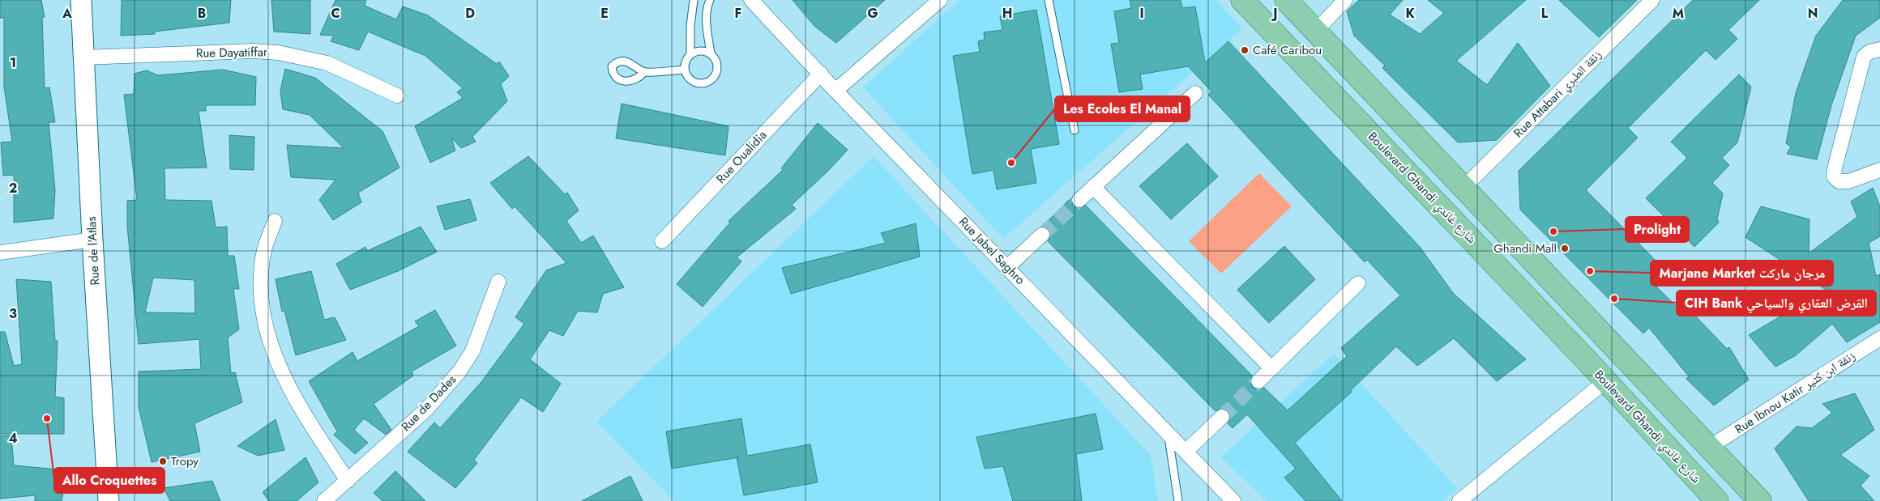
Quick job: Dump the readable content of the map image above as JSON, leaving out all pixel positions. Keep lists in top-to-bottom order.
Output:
{
  "streets": {
    "main road": ["Boulevard Ghandi شارع غاندي"],
    "street": [
      "Rue Dayatiffar",
      "Rue Attabari زنقة الطبري",
      "Rue Oualidia",
      "Rue de l'Atlas",
      "Rue Jabel Saghro",
      "Rue Ibnou Katir زنقة ابن كثير",
      "Rue de Dades"
    ]
  },
  "crossings": [
    ["Rue Dayatiffar", "Rue de l'Atlas"],
    ["Rue Oualidia", "Rue Jabel Saghro"]
  ],
  "places": [
    "Café Caribou",
    "Les Ecoles El Manal",
    "Prolight",
    "Ghandi Mall",
    "Marjane Market مرجان ماركت",
    "CIH Bank القرض العقاري والسياحي",
    "Allo Croquettes",
    "Tropy"
  ],
  "grid": {
    "columns": [
      "A",
      "B",
      "C",
      "D",
      "E",
      "F",
      "G",
      "H",
      "I",
      "J",
      "K",
      "L",
      "M",
      "N"
    ],
    "rows": [
      "1",
      "2",
      "3",
      "4"
    ]
  }
}
